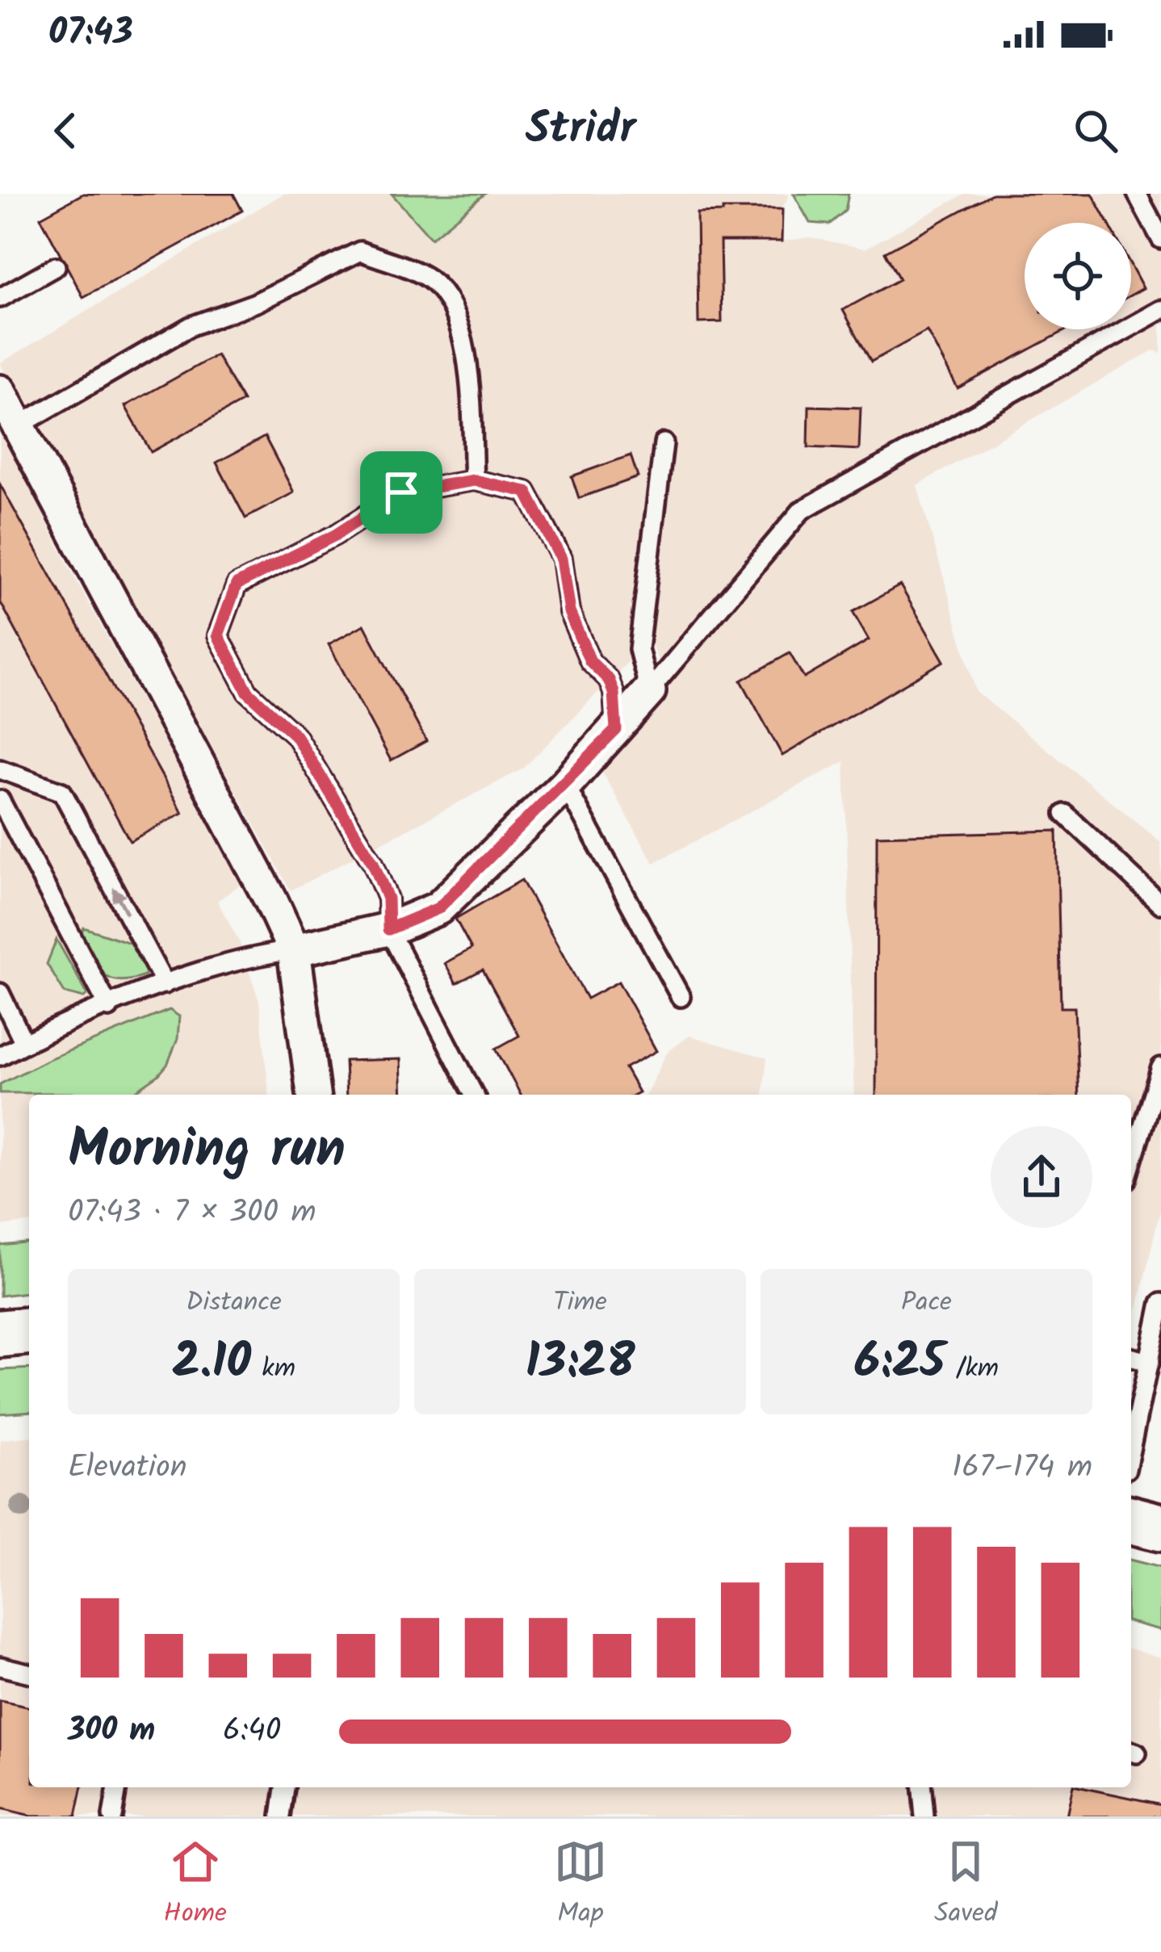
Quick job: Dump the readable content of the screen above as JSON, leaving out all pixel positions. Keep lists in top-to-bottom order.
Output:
{
  "page": {
    "status": "07:43",
    "header": "Stridr",
    "heading": ["Morning run", "07:43 · 7 × 300 m"],
    "stats": [
      ["Distance", "2.10 km"],
      ["Time", "13:28"],
      ["Pace", "6:25 /km"]
    ],
    "chart": ["Elevation", "167–174 m"],
    "list": [
      {
        "name": "300 m",
        "note": "6:40"
      }
    ],
    "tabs": ["Home", "Map", "Saved"]
  }
}
